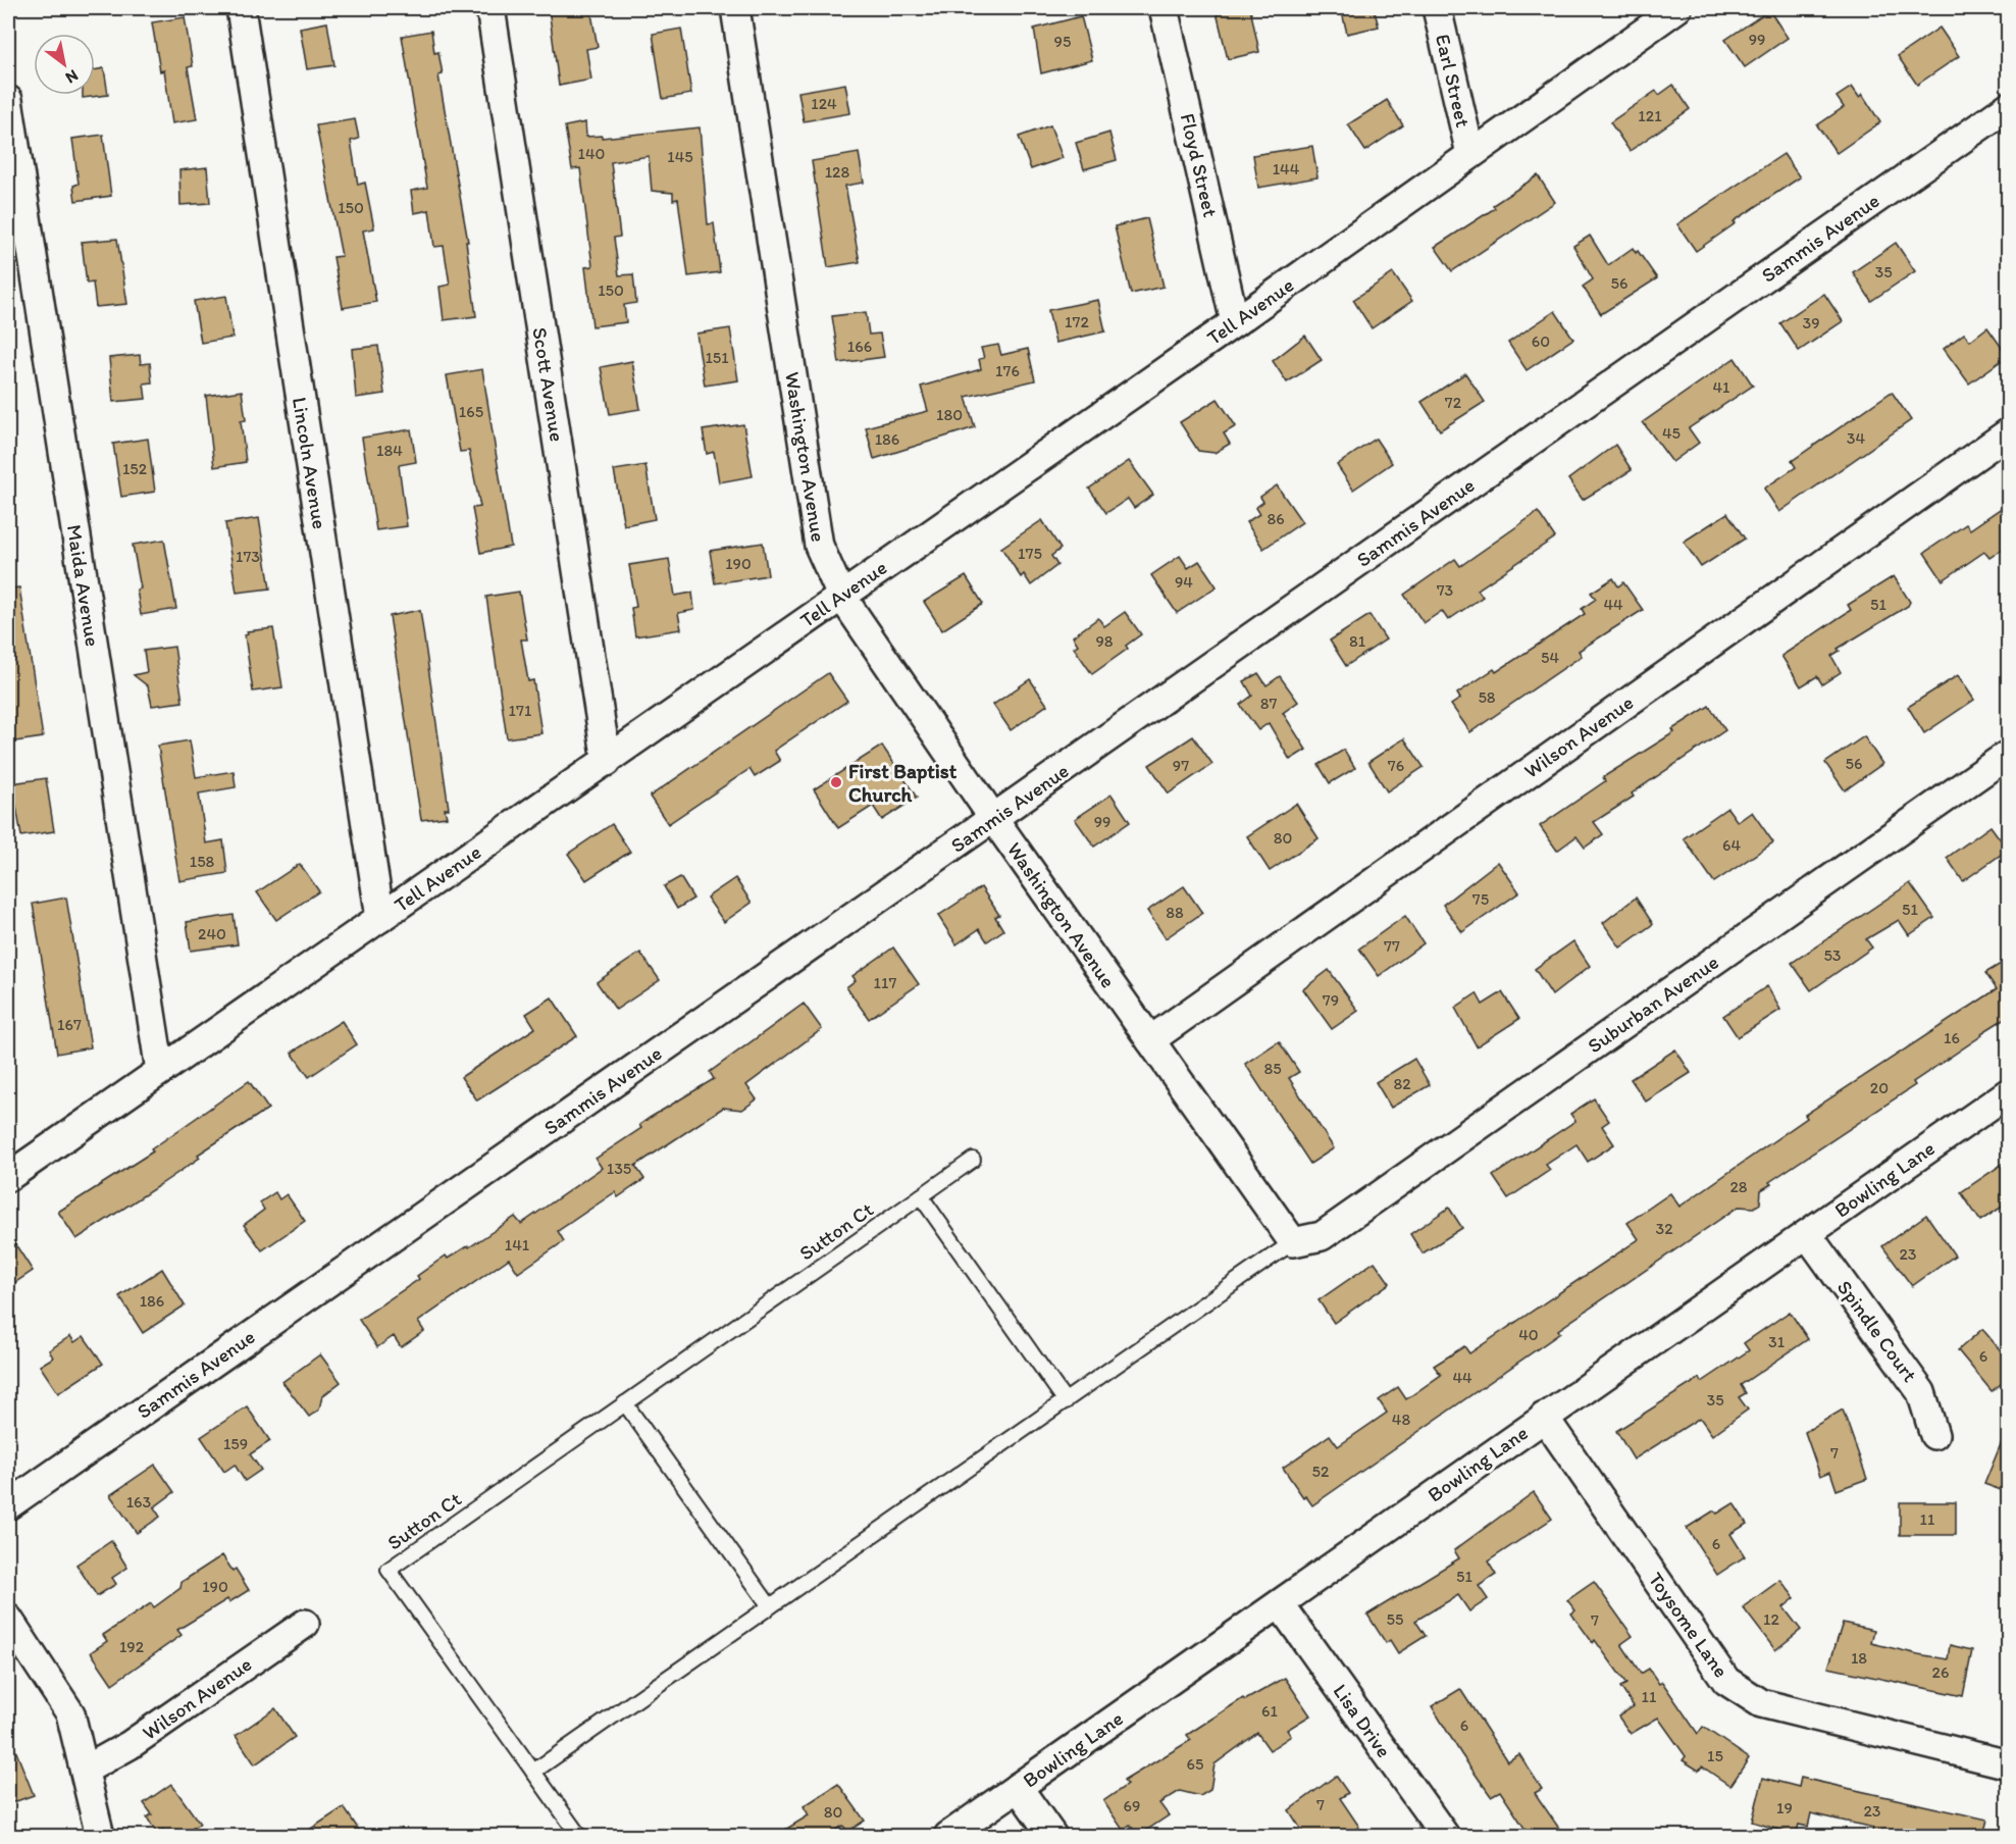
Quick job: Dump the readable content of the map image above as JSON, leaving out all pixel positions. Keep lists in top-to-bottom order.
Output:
{
  "streets": {
    "street": [
      "Earl Street",
      "Floyd Street",
      "Sammis Avenue",
      "Tell Avenue",
      "Scott Avenue",
      "Washington Avenue",
      "Lincoln Avenue",
      "Maida Avenue",
      "Wilson Avenue",
      "Suburban Avenue",
      "Bowling Lane",
      "Spindle Court",
      "Toysome Lane",
      "Lisa Drive"
    ],
    "lane": ["Sutton Ct"]
  },
  "crossings": [
    ["Earl Street", "Tell Avenue"],
    ["Floyd Street", "Tell Avenue"],
    ["Sammis Avenue", "Washington Avenue"],
    ["Tell Avenue", "Scott Avenue"],
    ["Tell Avenue", "Washington Avenue"],
    ["Tell Avenue", "Lincoln Avenue"],
    ["Tell Avenue", "Maida Avenue"],
    ["Washington Avenue", "Wilson Avenue"],
    ["Washington Avenue", "Suburban Avenue"],
    ["Bowling Lane", "Spindle Court"],
    ["Bowling Lane", "Toysome Lane"],
    ["Bowling Lane", "Lisa Drive"]
  ],
  "places": ["First Baptist Church"],
  "house_numbers": [
    "99",
    "95",
    "124",
    "121",
    "140",
    "145",
    "144",
    "128",
    "150",
    "35",
    "56",
    "150",
    "172",
    "39",
    "60",
    "166",
    "151",
    "176",
    "41",
    "72",
    "165",
    "180",
    "45",
    "34",
    "186",
    "184",
    "152",
    "86",
    "175",
    "173",
    "190",
    "94",
    "73",
    "44",
    "51",
    "98",
    "81",
    "54",
    "58",
    "87",
    "171",
    "56",
    "97",
    "76",
    "99",
    "80",
    "64",
    "158",
    "75",
    "51",
    "88",
    "240",
    "77",
    "53",
    "117",
    "79",
    "167",
    "16",
    "85",
    "82",
    "20",
    "135",
    "28",
    "32",
    "141",
    "23",
    "186",
    "40",
    "31",
    "6",
    "44",
    "35",
    "48",
    "159",
    "7",
    "52",
    "163",
    "11",
    "6",
    "51",
    "190",
    "55",
    "12",
    "7",
    "192",
    "18",
    "26",
    "11",
    "61",
    "6",
    "15",
    "65",
    "7",
    "69",
    "19",
    "23",
    "80"
  ],
  "north": "bottom right"
}
